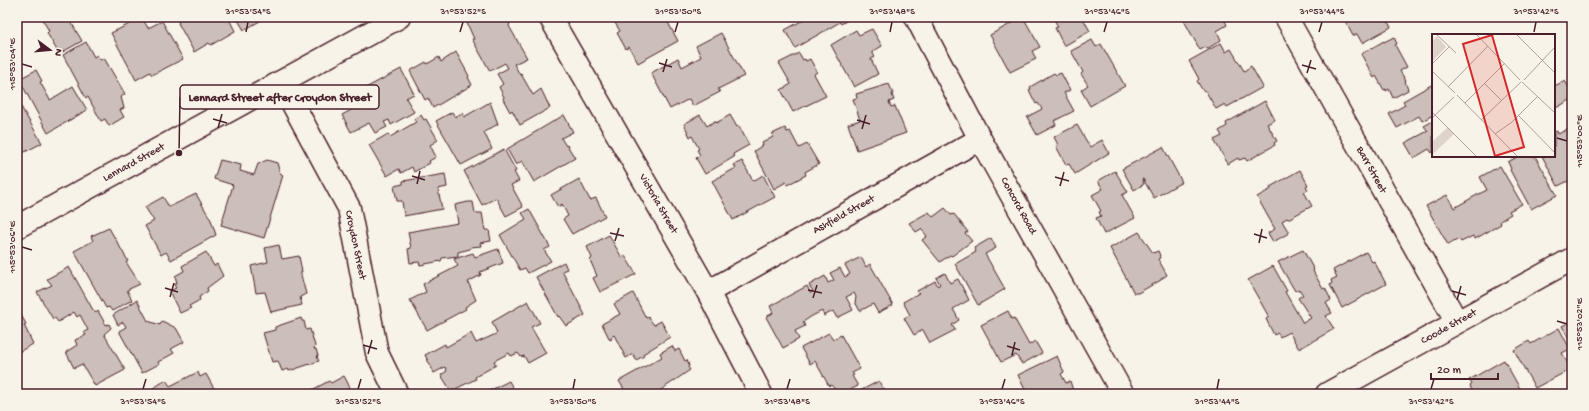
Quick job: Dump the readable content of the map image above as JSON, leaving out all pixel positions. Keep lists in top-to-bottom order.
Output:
{
  "streets": {
    "street": [
      "Lennard Street",
      "Barr Street",
      "Victoria Street",
      "Concord Road",
      "Ashfield Street",
      "Croydon Street",
      "Coode Street"
    ]
  },
  "crossings": [
    ["Lennard Street", "Croydon Street"],
    ["Barr Street", "Coode Street"],
    ["Victoria Street", "Ashfield Street"],
    ["Concord Road", "Ashfield Street"]
  ],
  "places": ["Lennard Street after Croydon Street"],
  "scale_bar": "20 m",
  "north": "right",
  "coordinates": [
    "31°53'54\"S",
    "31°53'52\"S",
    "31°53'50\"S",
    "31°53'48\"S",
    "31°53'46\"S",
    "31°53'44\"S",
    "31°53'42\"S",
    "115°53'04\"E",
    "115°53'00\"E",
    "115°53'06\"E",
    "115°53'02\"E"
  ]
}
